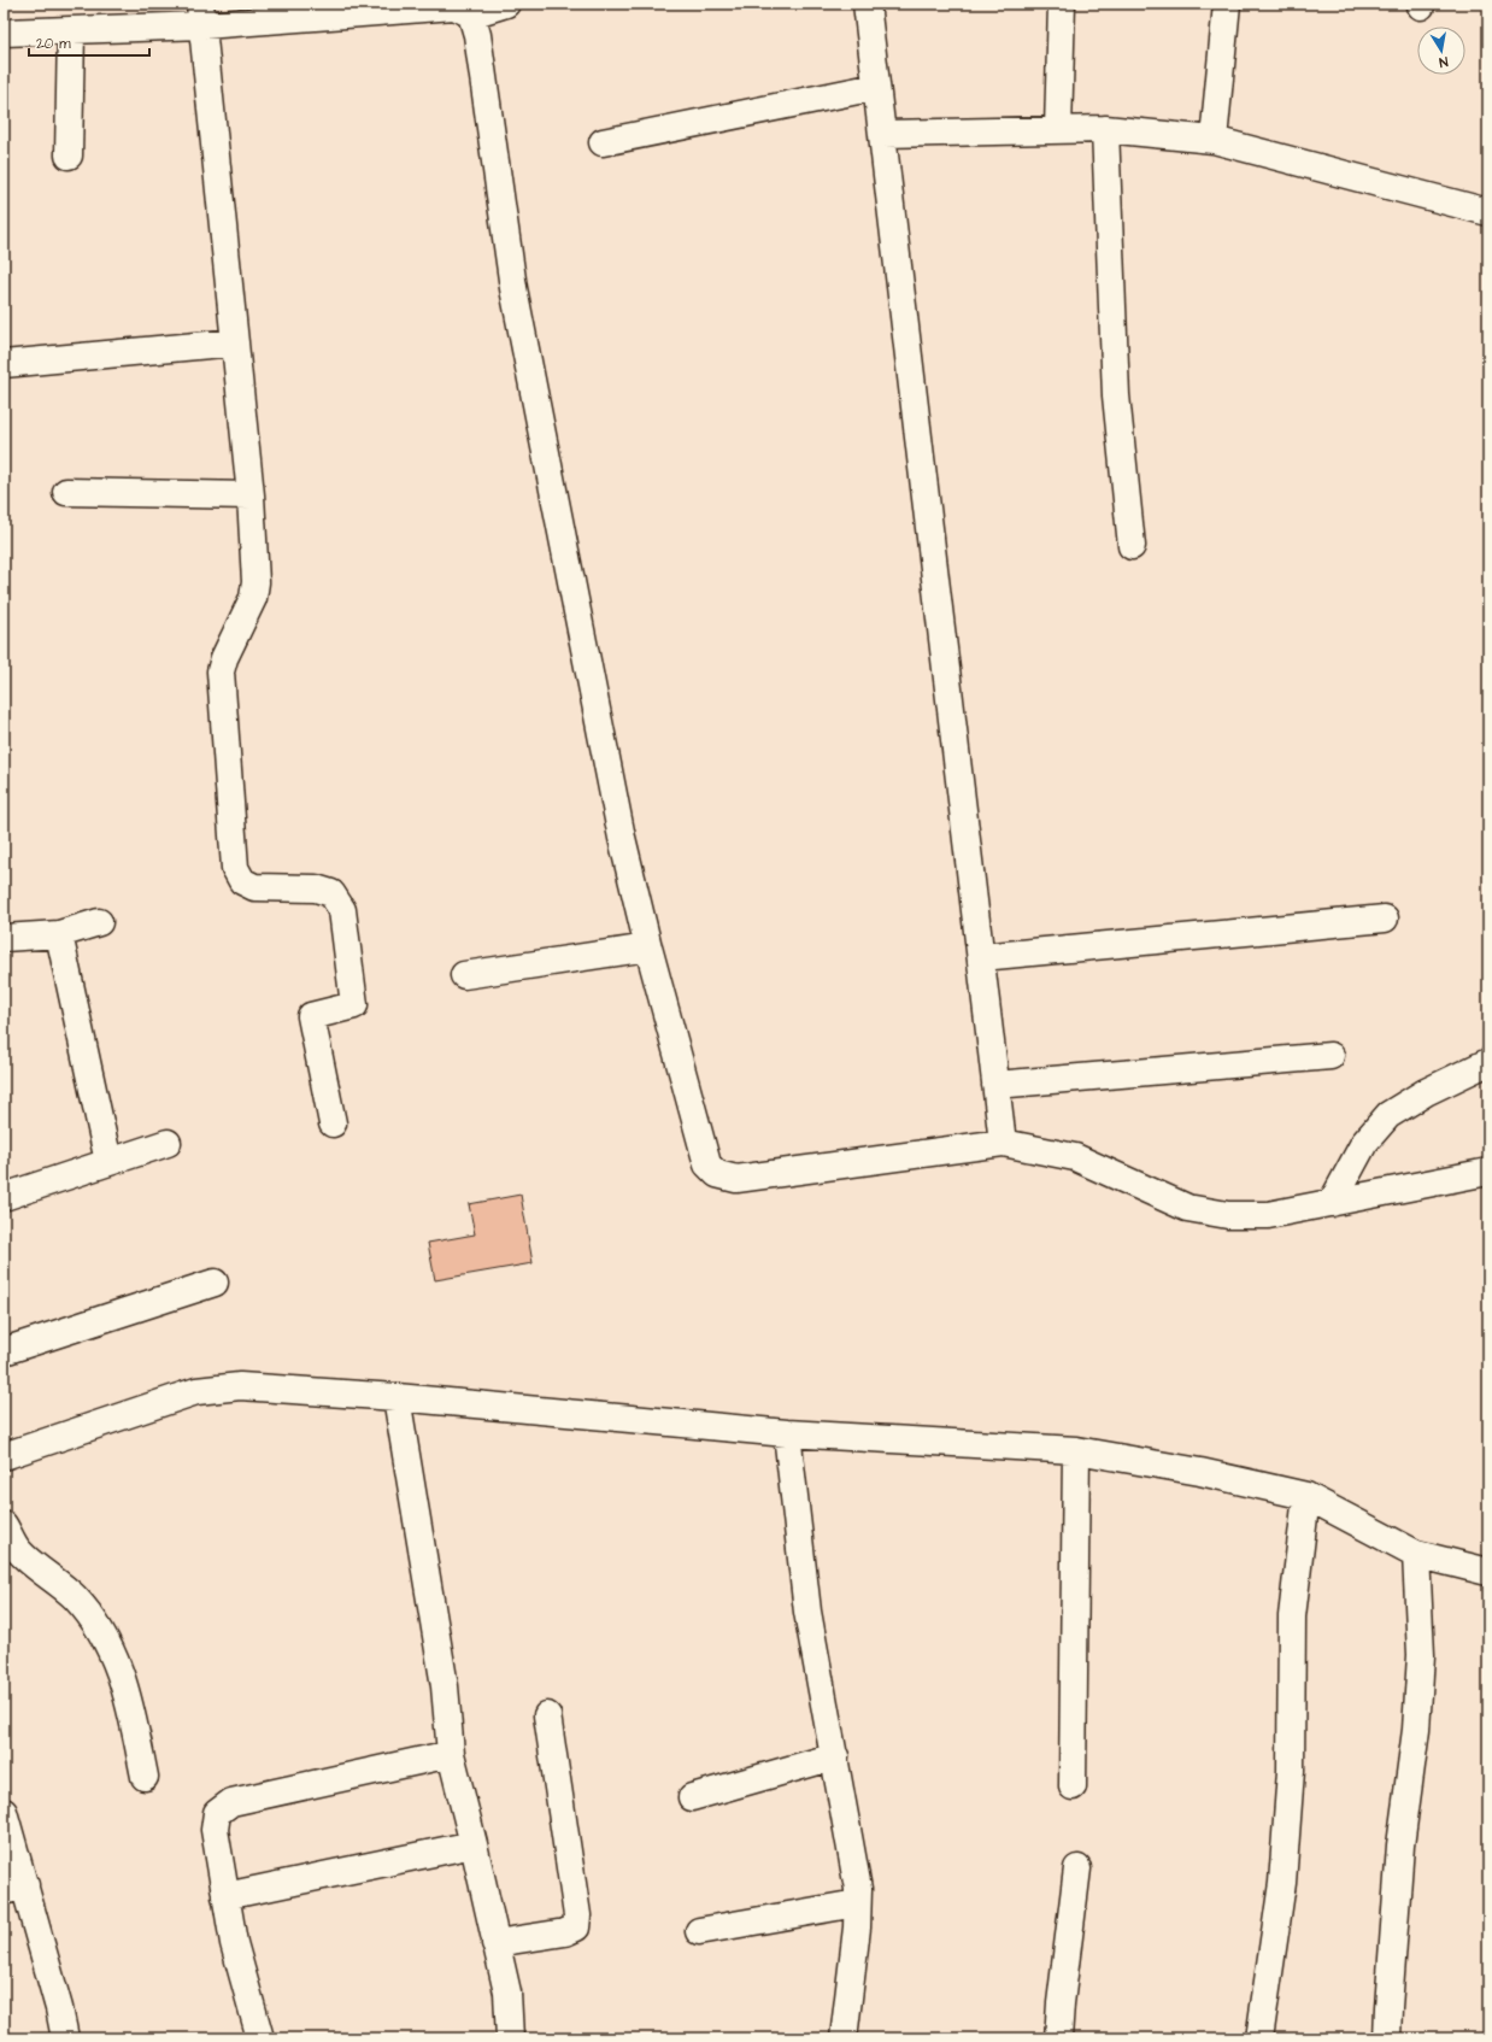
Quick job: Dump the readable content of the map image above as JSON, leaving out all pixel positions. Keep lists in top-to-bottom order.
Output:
{
  "scale_bar": "20 m",
  "north": "bottom"
}
